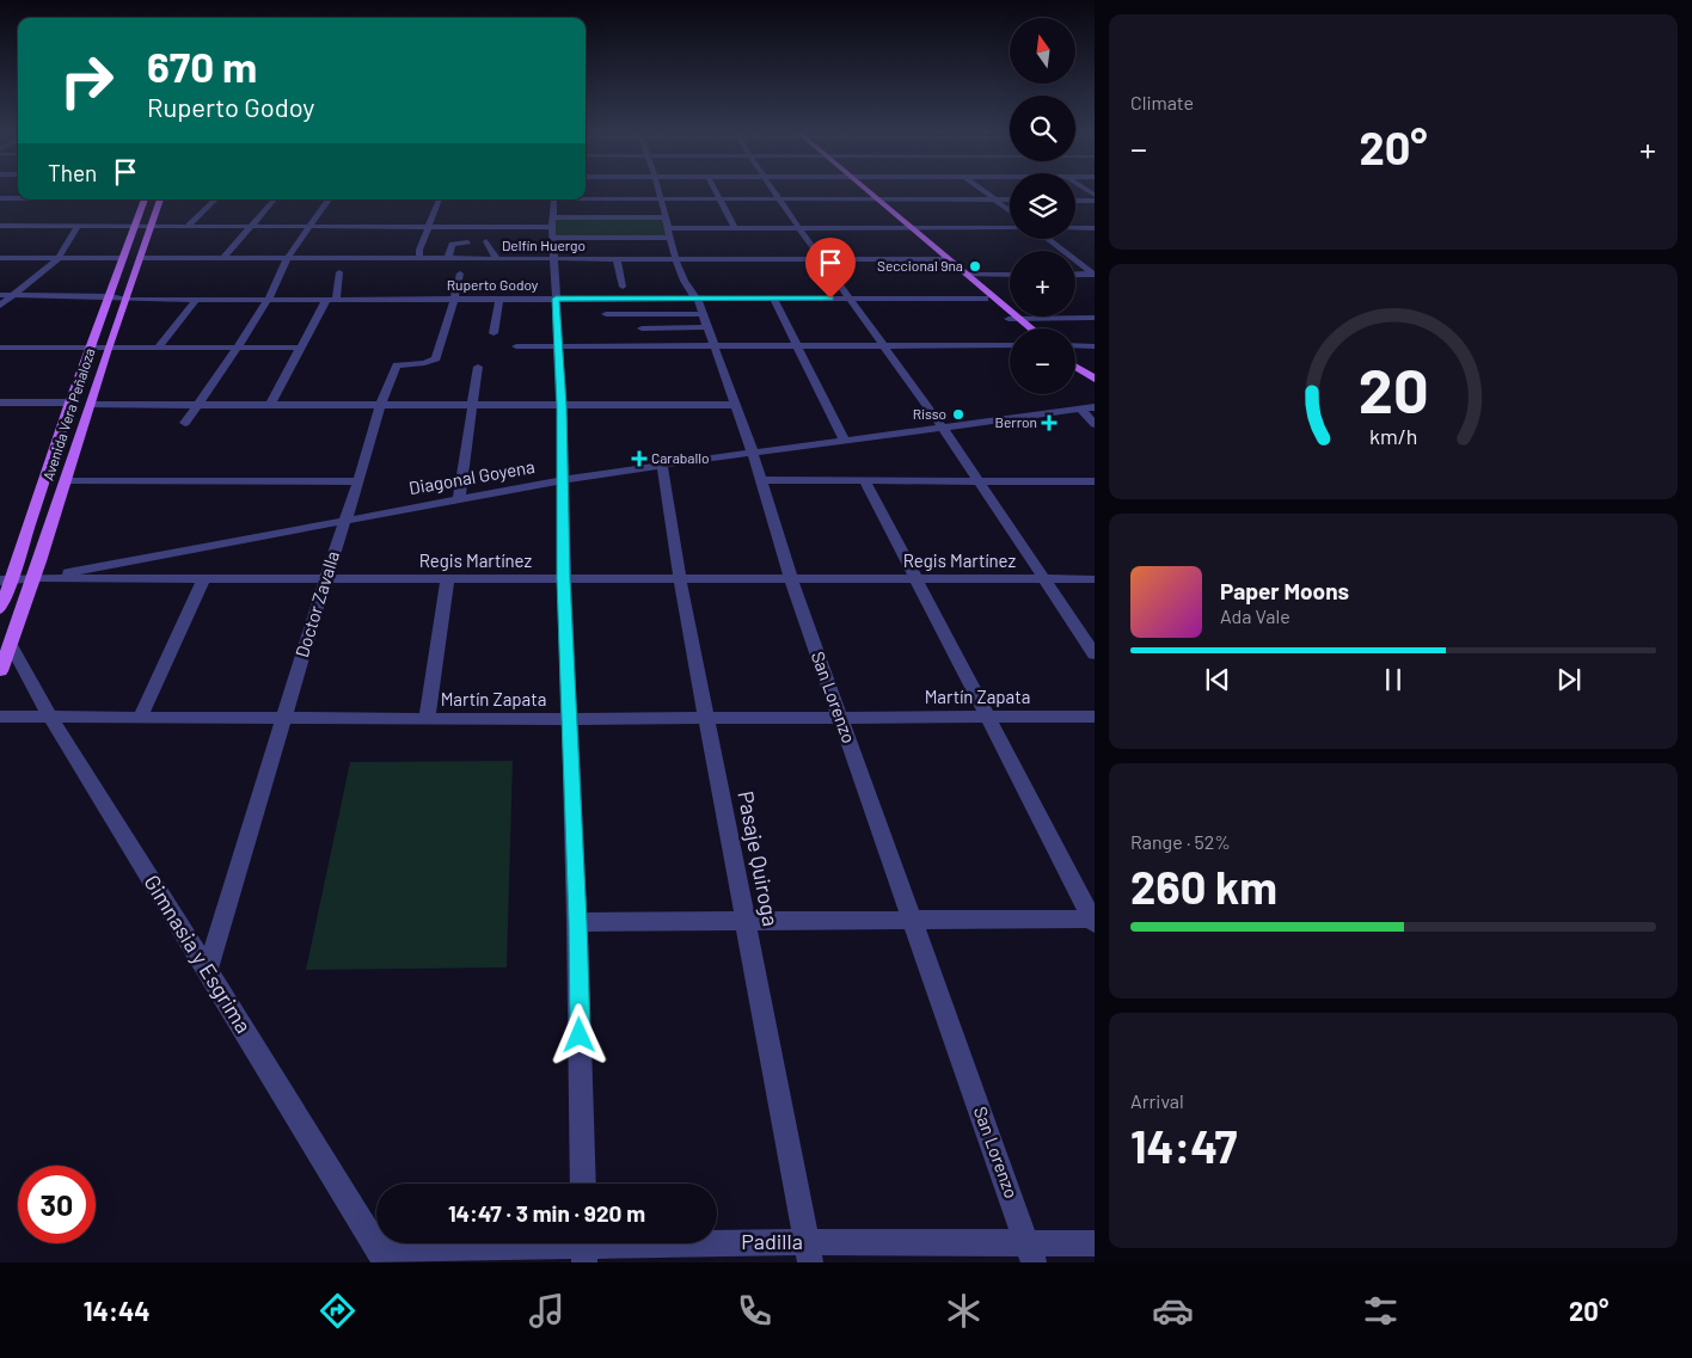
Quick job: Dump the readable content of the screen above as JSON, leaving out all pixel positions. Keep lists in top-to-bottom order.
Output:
{
  "streets": {
    "main road": ["Avenida Vera Peñaloza"],
    "street": [
      "Delfín Huergo",
      "Ruperto Godoy",
      "Diagonal Goyena",
      "Regis Martínez",
      "Doctor Zavalla",
      "San Lorenzo",
      "Martín Zapata",
      "Pasaje Quiroga",
      "Gimnasia y Esgrima",
      "Padilla"
    ]
  },
  "crossings": [
    ["Delfín Huergo", "Avenida Vera Peñaloza"],
    ["Delfín Huergo", "San Lorenzo"],
    ["Ruperto Godoy", "Avenida Vera Peñaloza"],
    ["Ruperto Godoy", "Doctor Zavalla"],
    ["Ruperto Godoy", "San Lorenzo"],
    ["Avenida Vera Peñaloza", "Diagonal Goyena"],
    ["Avenida Vera Peñaloza", "Regis Martínez"],
    ["Avenida Vera Peñaloza", "Gimnasia y Esgrima"],
    ["Diagonal Goyena", "Regis Martínez"],
    ["Diagonal Goyena", "Doctor Zavalla"],
    ["Diagonal Goyena", "San Lorenzo"],
    ["Diagonal Goyena", "Pasaje Quiroga"],
    ["Regis Martínez", "Doctor Zavalla"],
    ["Regis Martínez", "San Lorenzo"],
    ["Regis Martínez", "Pasaje Quiroga"],
    ["Doctor Zavalla", "Martín Zapata"],
    ["Doctor Zavalla", "Gimnasia y Esgrima"],
    ["San Lorenzo", "Martín Zapata"],
    ["San Lorenzo", "Padilla"],
    ["Martín Zapata", "Pasaje Quiroga"],
    ["Martín Zapata", "Gimnasia y Esgrima"],
    ["Pasaje Quiroga", "Padilla"],
    ["Gimnasia y Esgrima", "Padilla"]
  ],
  "places": {
    "other": ["Seccional 9na", "Risso"],
    "health": ["Berron", "Caraballo"]
  },
  "north": "top",
  "page": {
    "tile": [
      "Climate",
      ["Range · 52%", "260 km"],
      ["Arrival", "14:47"]
    ],
    "map_buttons": ["+", "−"],
    "turn": ["670 m", "Ruperto Godoy"],
    "heat": ["−", "20°", "+"],
    "then": "Then",
    "song": ["Paper Moons", "Ada Vale"],
    "limit": "30",
    "trip": "14:47 · 3 min · 920 m",
    "tabs": ["14:44", "20°"],
    "gauge": ["20", "km/h"]
  }
}
